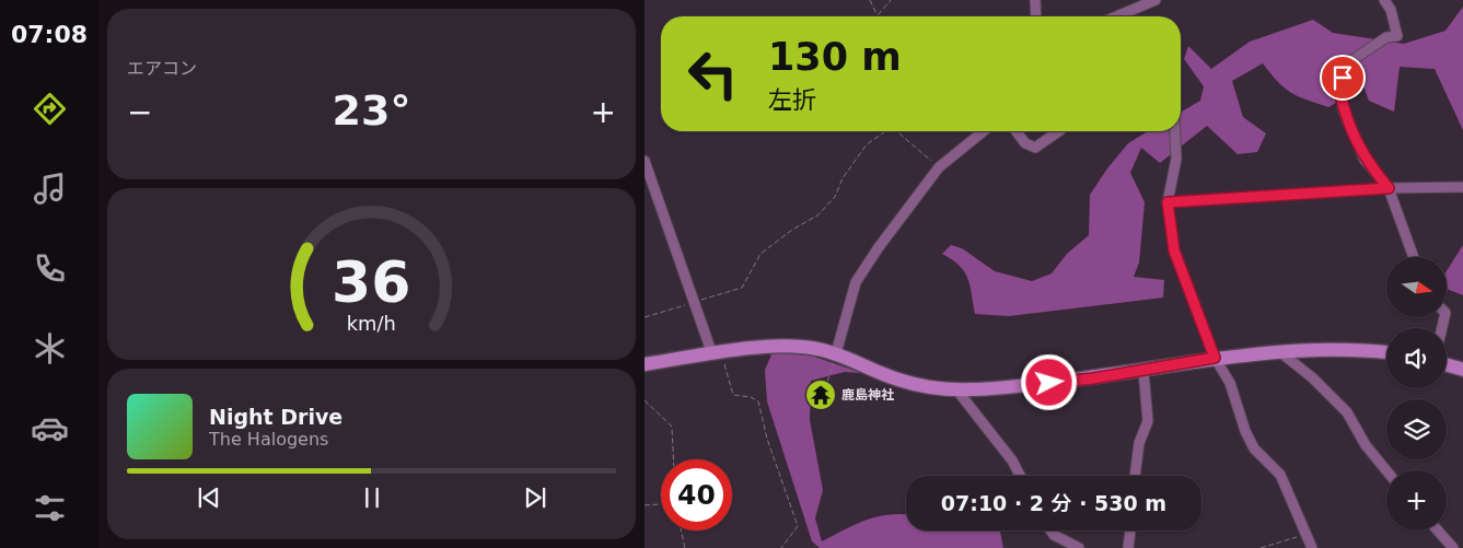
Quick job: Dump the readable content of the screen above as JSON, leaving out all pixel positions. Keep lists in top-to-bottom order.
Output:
{
  "places": {
    "temple": ["鹿島神社"]
  },
  "north": "right",
  "page": {
    "tabs": "07:08",
    "tile": "エアコン",
    "turn": ["130 m", "左折"],
    "heat": ["−", "23°", "+"],
    "map_buttons": "+",
    "song": ["Night Drive", "The Halogens"],
    "limit": "40",
    "trip": "07:10 · 2 分 · 530 m",
    "gauge": ["36", "km/h"]
  }
}
